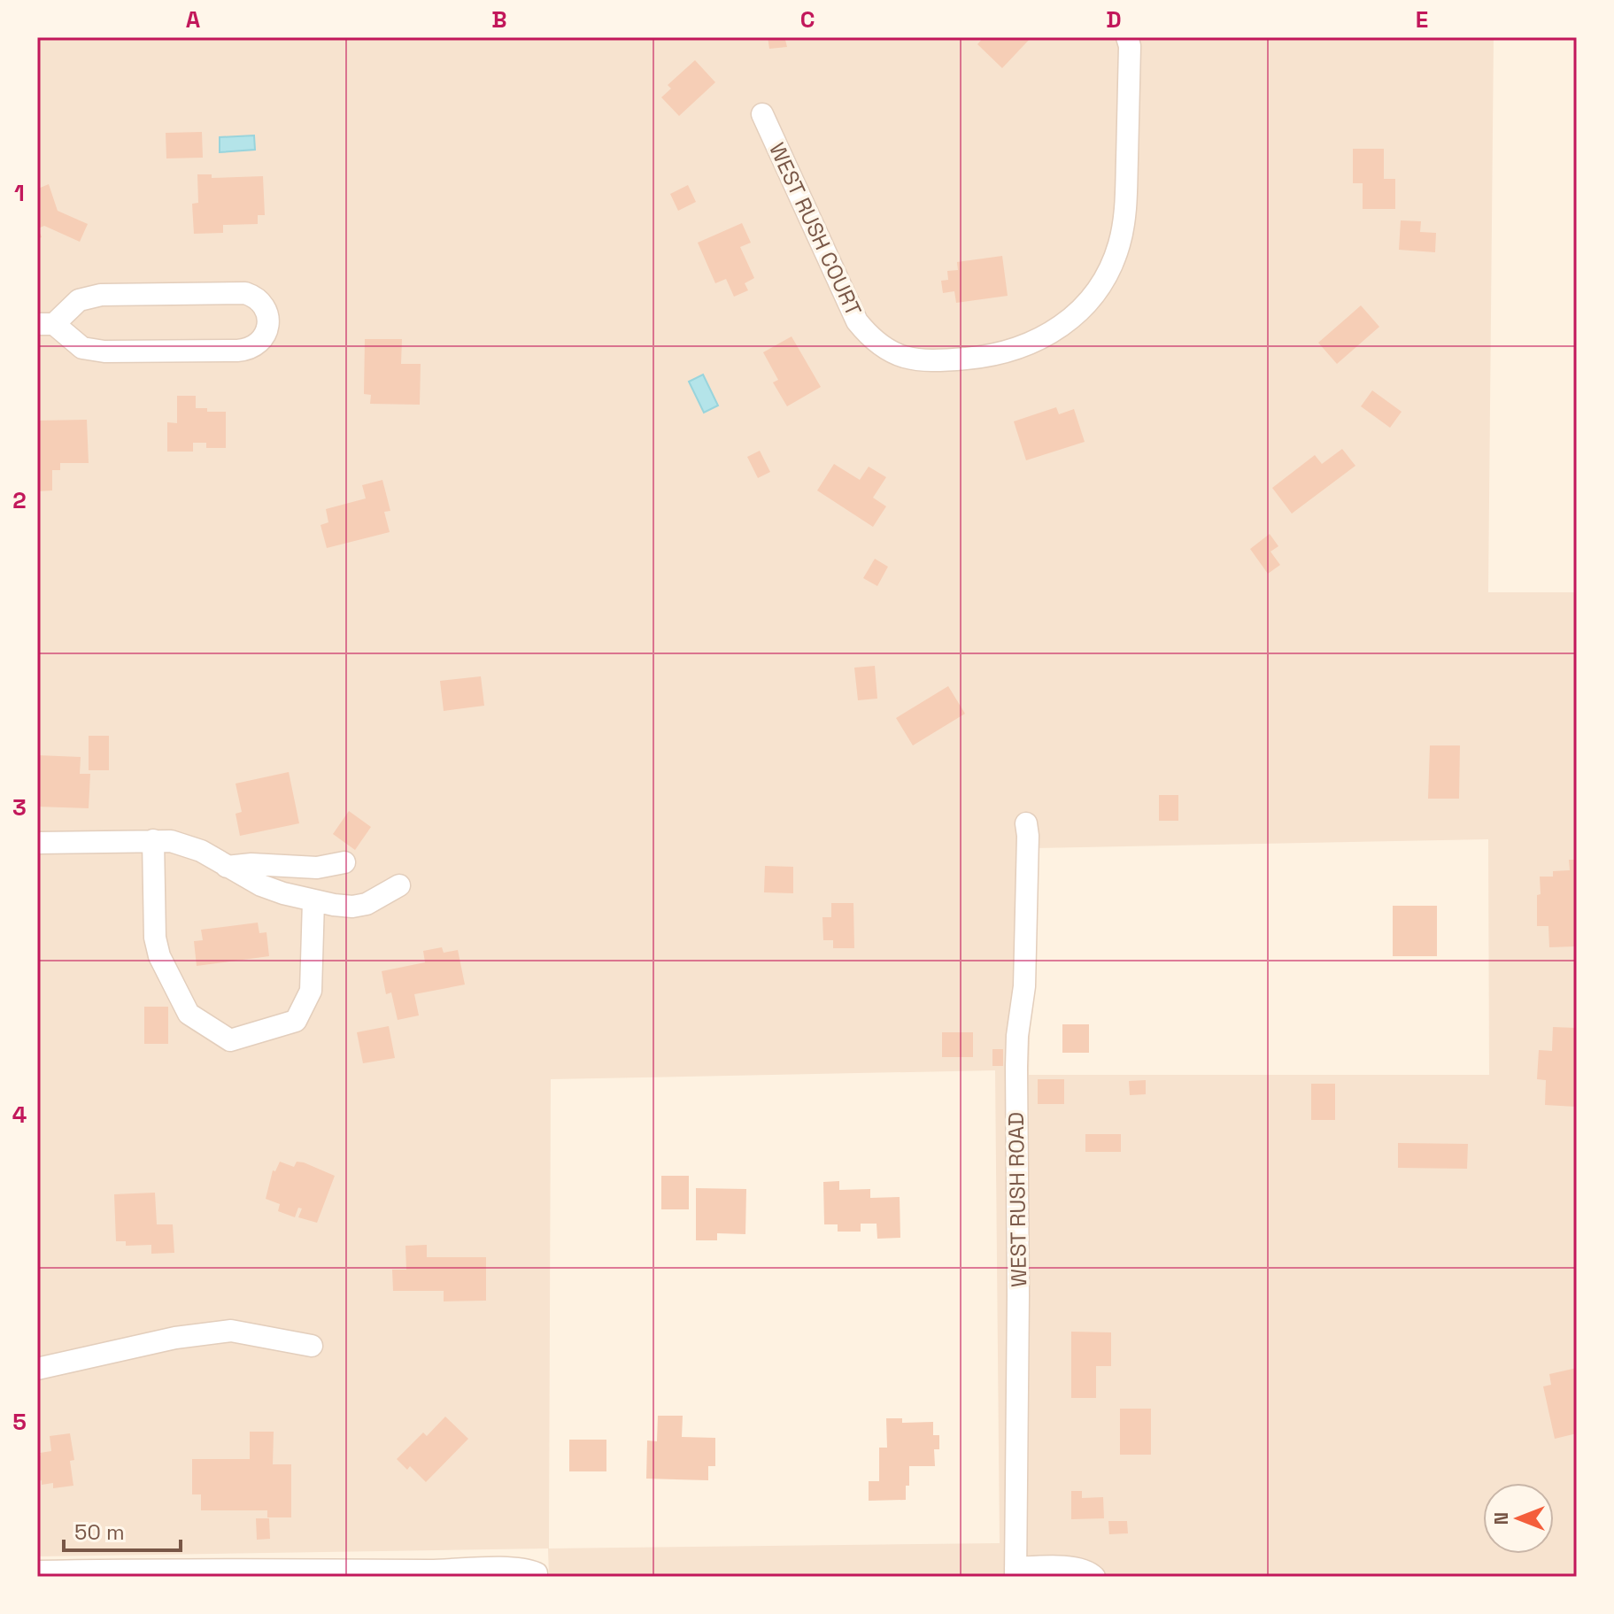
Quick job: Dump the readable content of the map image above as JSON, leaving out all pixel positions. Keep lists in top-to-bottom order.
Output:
{
  "streets": {
    "street": ["WEST RUSH COURT", "WEST RUSH ROAD"]
  },
  "scale_bar": "50 m",
  "north": "left",
  "grid": {
    "columns": [
      "A",
      "B",
      "C",
      "D",
      "E"
    ],
    "rows": [
      "1",
      "2",
      "3",
      "4",
      "5"
    ]
  }
}
